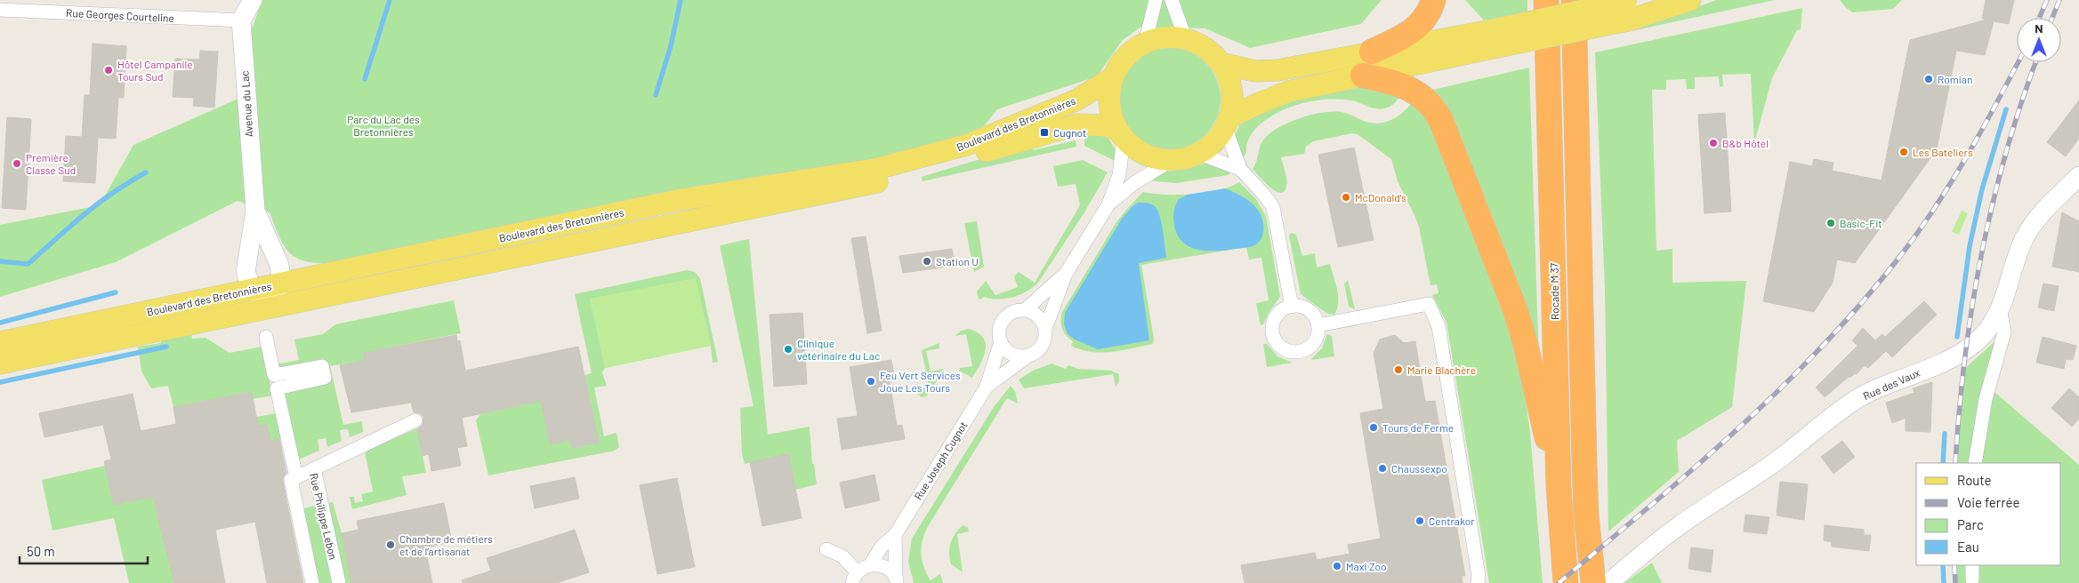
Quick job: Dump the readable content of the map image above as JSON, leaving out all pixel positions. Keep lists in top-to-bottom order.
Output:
{
  "streets": {
    "highway": ["Rocade M 37"],
    "main road": ["Boulevard des Bretonnières"],
    "street": [
      "Rue Georges Courteline",
      "Avenue du Lac",
      "Rue des Vaux",
      "Rue Joseph Cugnot",
      "Rue Philippe Lebon"
    ]
  },
  "crossings": [
    ["Rue Georges Courteline", "Avenue du Lac"],
    ["Avenue du Lac", "Boulevard des Bretonnières"]
  ],
  "parks": ["Parc du Lac des Bretonnières"],
  "places": {
    "other": [
      "Hôtel Campanile Tours Sud",
      "Romian",
      "B&b Hôtel",
      "Les Bateliers",
      "Première Classe Sud",
      "McDonald's",
      "Basic-Fit",
      "Station U",
      "Clinique vétérinaire du Lac",
      "Marie Blachère",
      "Feu Vert Services Joue Les Tours",
      "Tours de Ferme",
      "Chaussexpo",
      "Centrakor",
      "Chambre de métiers et de l’artisanat",
      "Maxi Zoo"
    ],
    "transit": ["Cugnot"]
  },
  "legend": [
    "Route",
    "Voie ferrée",
    "Parc",
    "Eau"
  ],
  "scale_bar": "50 m",
  "north": "top"
}
